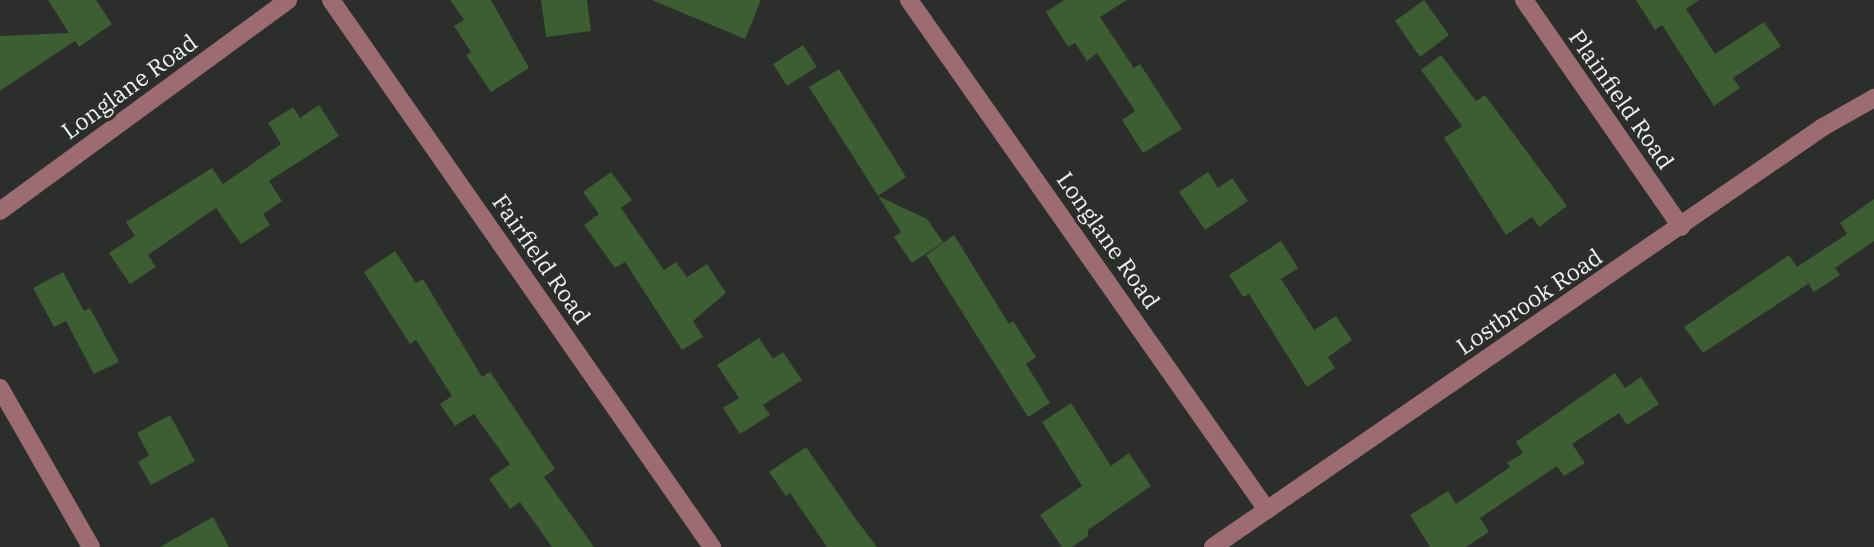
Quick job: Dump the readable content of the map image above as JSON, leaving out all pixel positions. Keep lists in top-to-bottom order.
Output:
{
  "streets": {
    "street": [
      "Longlane Road",
      "Plainfield Road",
      "Fairfield Road",
      "Lostbrook Road"
    ]
  },
  "crossings": [
    ["Longlane Road", "Lostbrook Road"],
    ["Plainfield Road", "Lostbrook Road"]
  ]
}
